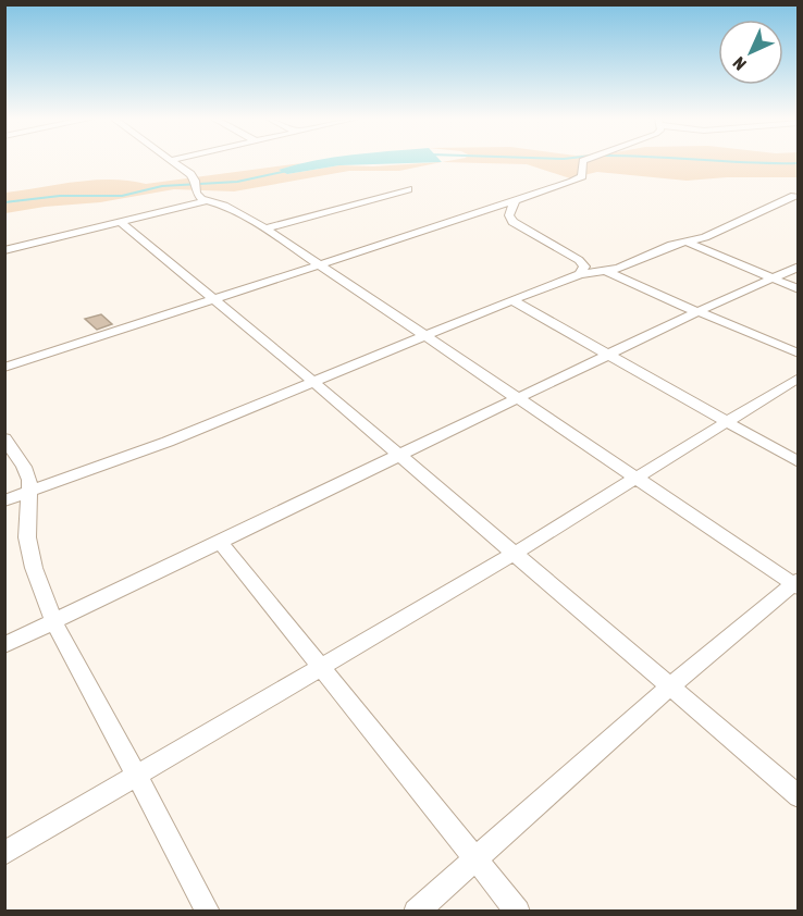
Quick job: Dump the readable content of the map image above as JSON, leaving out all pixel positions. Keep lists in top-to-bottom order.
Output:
{
  "north": "bottom left"
}
